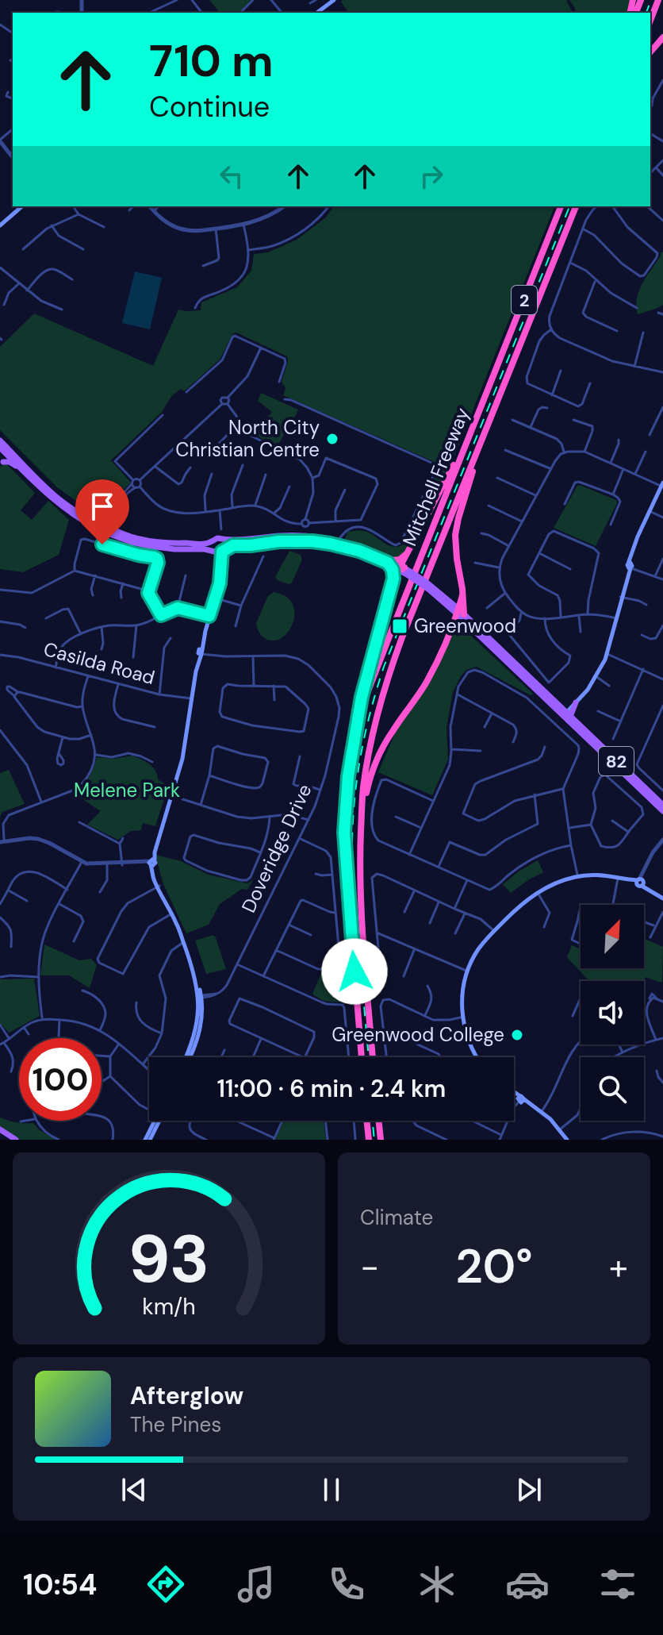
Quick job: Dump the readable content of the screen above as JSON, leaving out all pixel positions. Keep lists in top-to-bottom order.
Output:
{
  "streets": {
    "highway": ["2", "Mitchell Freeway"],
    "main road": ["82"],
    "street": ["Casilda Road", "Doveridge Drive"]
  },
  "parks": ["Melene Park"],
  "places": {
    "other": ["North City Christian Centre", "Greenwood College"],
    "transit": ["Greenwood"]
  },
  "north": "top right",
  "page": {
    "turn": ["710 m", "Continue"],
    "limit": "100",
    "trip": "11:00 · 6 min · 2.4 km",
    "tile": "Climate",
    "heat": ["−", "20°", "+"],
    "song": ["Afterglow", "The Pines"],
    "tabs": "10:54",
    "gauge": ["93", "km/h"]
  }
}
